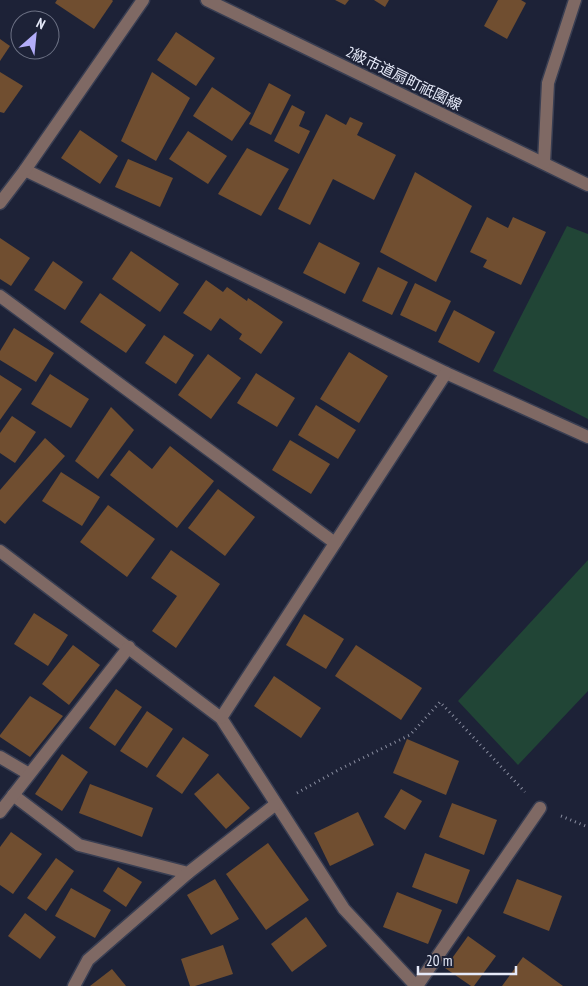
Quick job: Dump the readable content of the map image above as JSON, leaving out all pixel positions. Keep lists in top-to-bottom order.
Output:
{
  "streets": {
    "street": ["2級市道扇町祇園線"]
  },
  "scale_bar": "20 m",
  "north": "top right"
}
